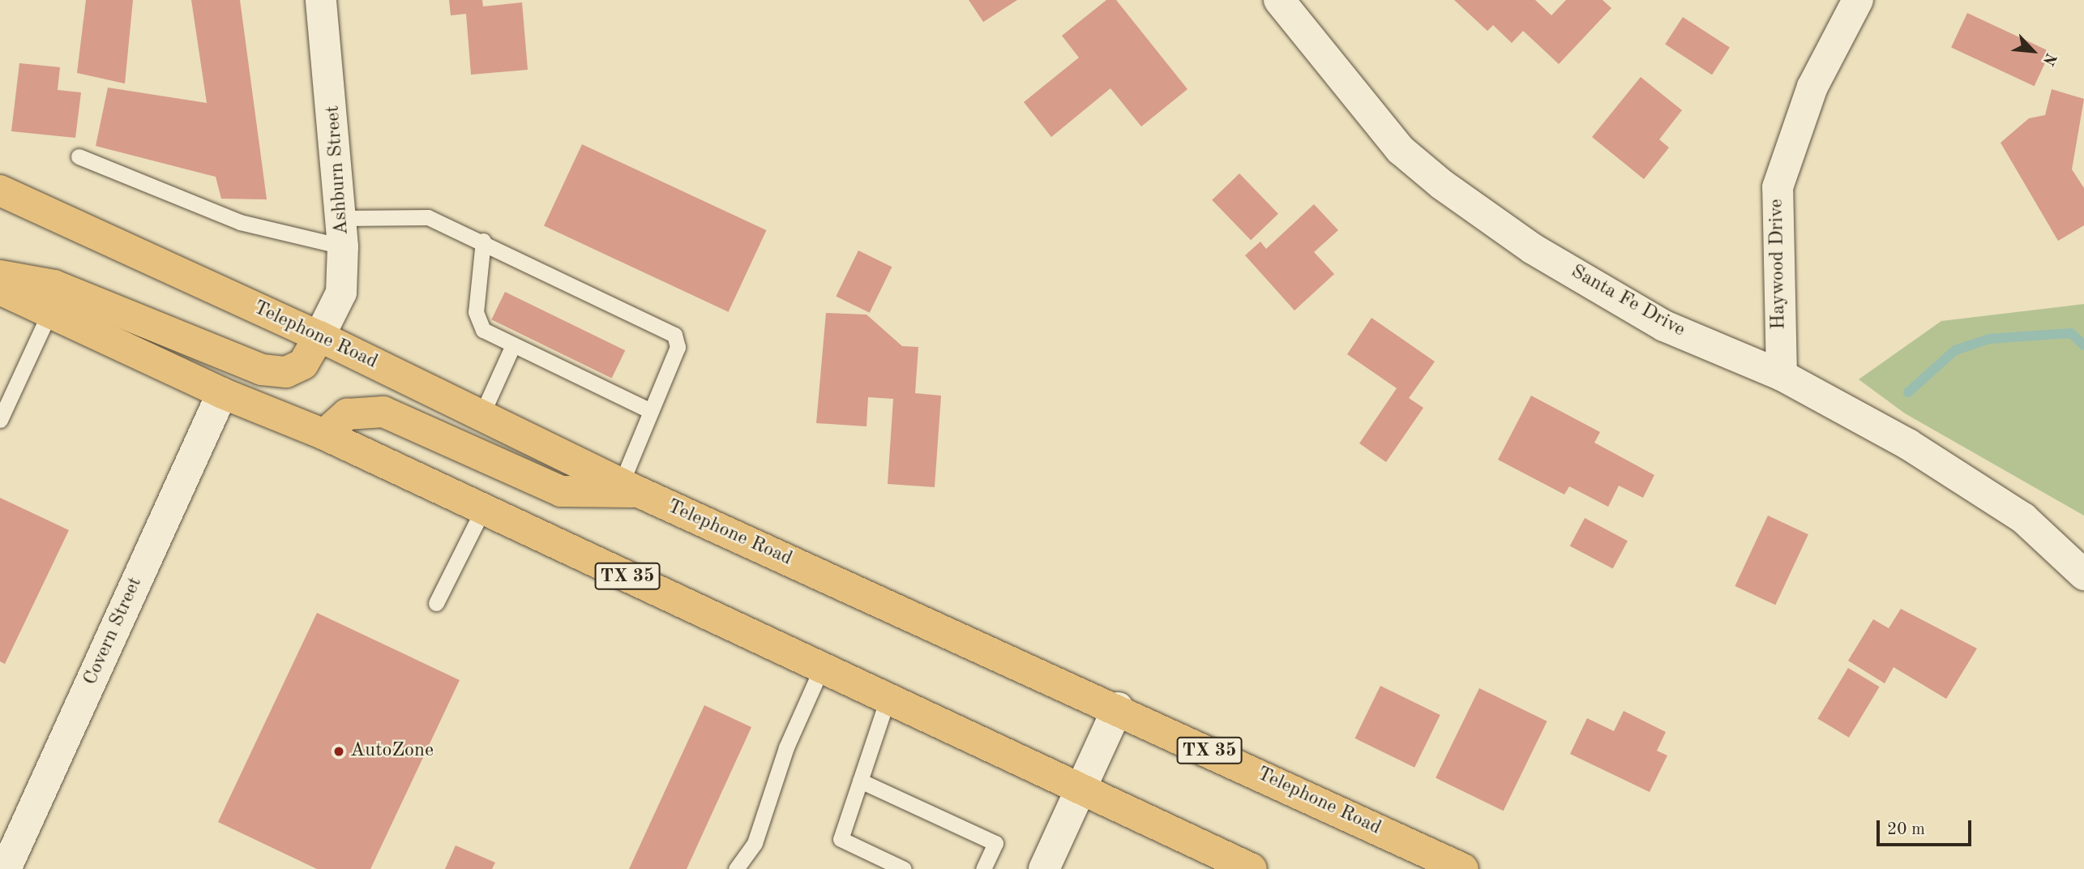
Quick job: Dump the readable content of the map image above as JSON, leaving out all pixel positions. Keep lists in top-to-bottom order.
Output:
{
  "streets": {
    "main road": ["Telephone Road", "TX 35"],
    "street": [
      "Ashburn Street",
      "Haywood Drive",
      "Santa Fe Drive",
      "Covern Street"
    ]
  },
  "crossings": [
    ["Ashburn Street", "Telephone Road"],
    ["Haywood Drive", "Santa Fe Drive"],
    ["TX 35", "Covern Street"]
  ],
  "places": ["AutoZone"],
  "scale_bar": "20 m",
  "north": "bottom right"
}
